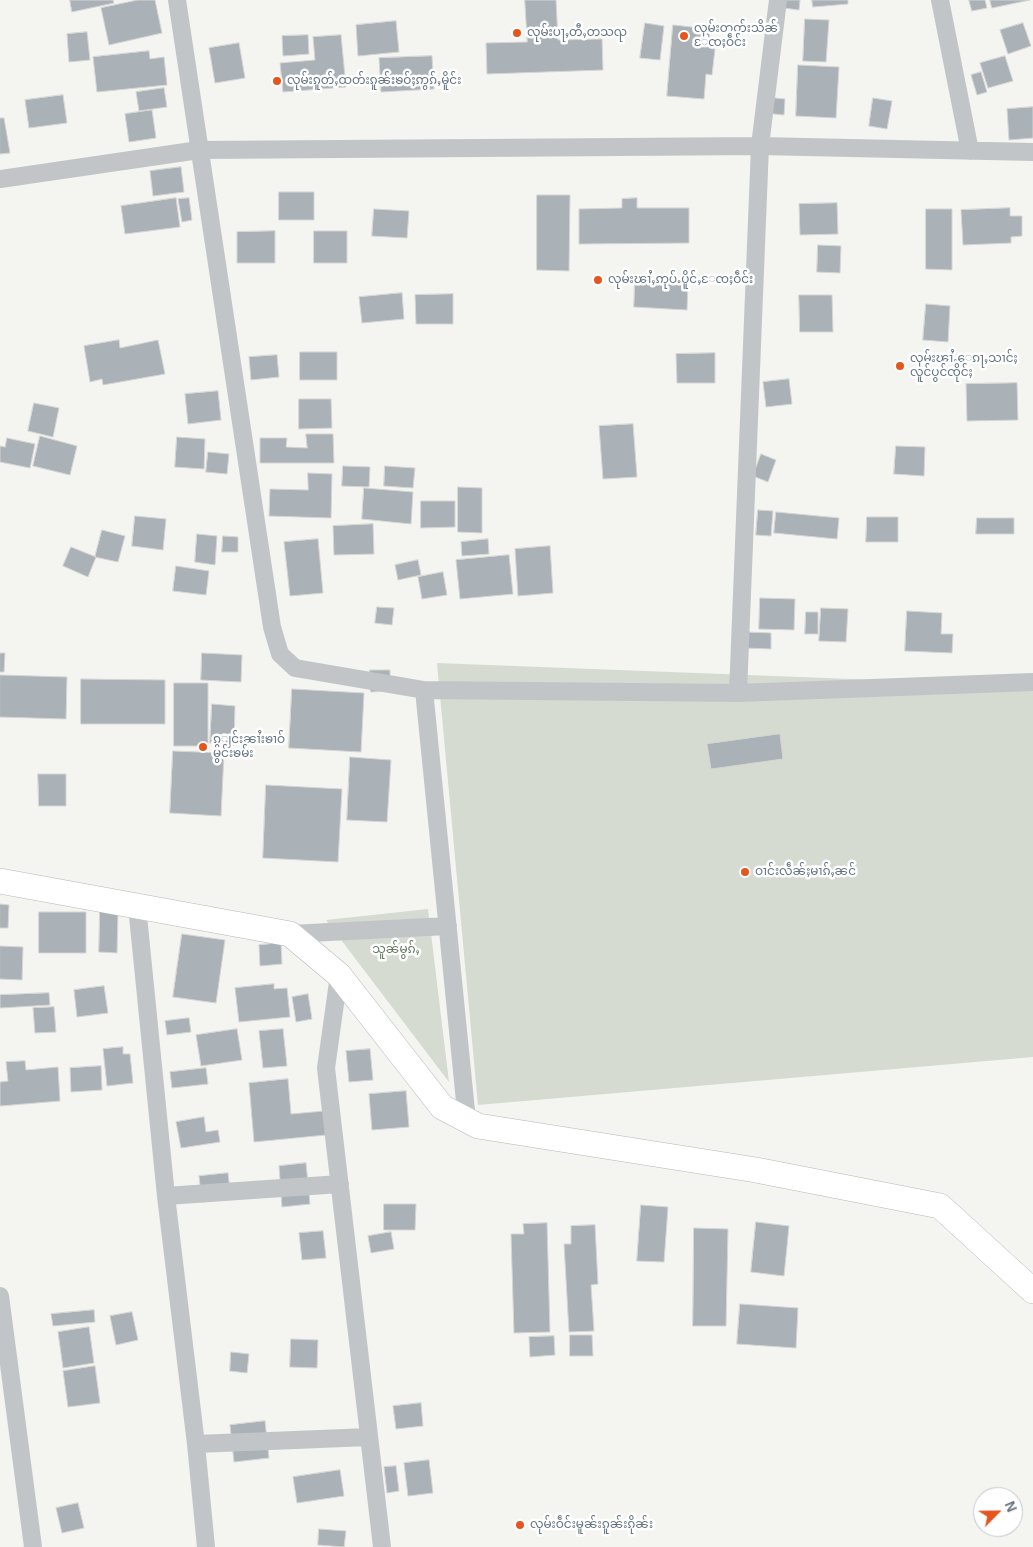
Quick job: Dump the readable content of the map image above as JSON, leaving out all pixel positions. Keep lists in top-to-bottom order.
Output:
{
  "parks": ["သူၼ်မွၵ်ႇ"],
  "places": [
    "လုမ်းပႃႇတီႇတသၺ",
    "လုမ်းတတ်းသိၼ် ႄၸႈဝဵင်း",
    "လုမ်းၵူတ်ႇထတ်းၵူၼ်းၶဝ်ႈဢွၵ်ႇမိူင်း",
    "လုမ်းၽၢႆႇဢုပ်ႉပိူင်ႇႄၸႈဝဵင်း",
    "လုမ်းၽၢႆႇေၵႃႇသၢင်ႈ လူင်ပွင်ၸိုင်ႈ",
    "ၵွျင်းၼၢႆးၶၢဝ် မွင်းၶမ်း",
    "ဝၢင်းလဵၼ်ႈမၢၵ်ႇၼင်",
    "လုမ်းဝဵင်းမူၼ်းၵူၼ်းၵိုၼ်း"
  ],
  "north": "top right"
}
